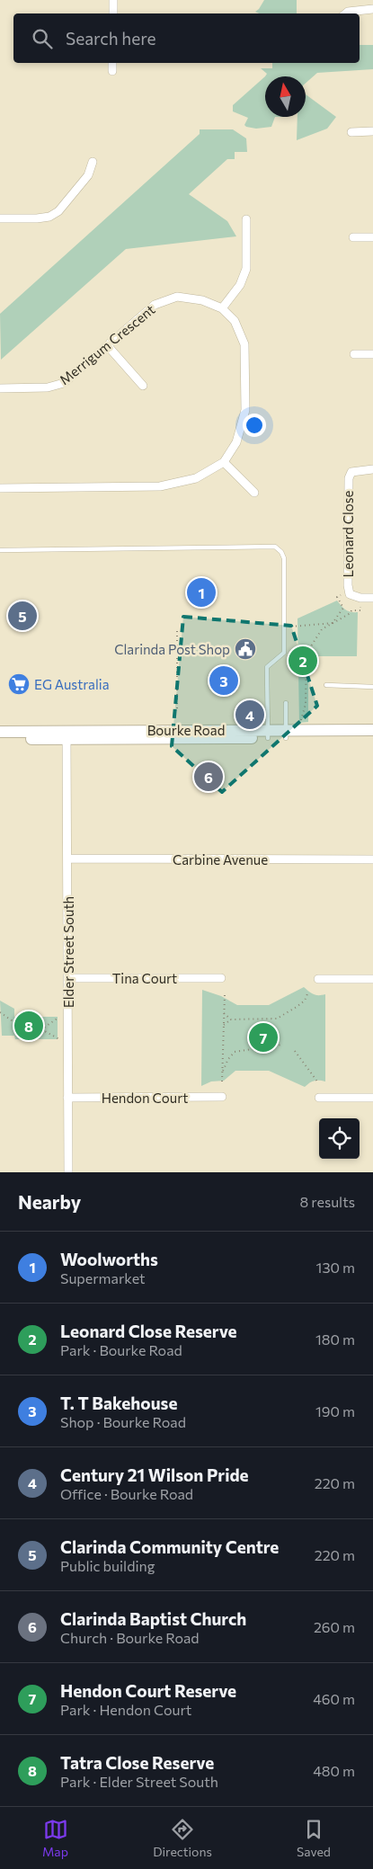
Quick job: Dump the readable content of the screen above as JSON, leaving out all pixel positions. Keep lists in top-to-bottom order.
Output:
{
  "streets": {
    "main road": ["Bourke Road"],
    "street": [
      "Merrigum Crescent",
      "Leonard Close",
      "Carbine Avenue",
      "Elder Street South",
      "Tina Court",
      "Hendon Court"
    ]
  },
  "crossings": [
    ["Bourke Road", "Elder Street South"],
    ["Carbine Avenue", "Elder Street South"],
    ["Elder Street South", "Tina Court"],
    ["Elder Street South", "Hendon Court"]
  ],
  "places": {
    "public building": ["Clarinda Post Shop"],
    "supermarket": ["EG Australia"]
  },
  "north": "top",
  "page": {
    "search": "Search here",
    "pins": [
      "1",
      "5",
      "2",
      "3",
      "4",
      "6",
      "8",
      "7"
    ],
    "heading": ["Nearby", "8 results"],
    "list": [
      {
        "mark": "1",
        "name": "Woolworths",
        "note": "Supermarket",
        "value": "130 m"
      },
      {
        "mark": "2",
        "name": "Leonard Close Reserve",
        "note": "Park · Bourke Road",
        "value": "180 m"
      },
      {
        "mark": "3",
        "name": "T. T Bakehouse",
        "note": "Shop · Bourke Road",
        "value": "190 m"
      },
      {
        "mark": "4",
        "name": "Century 21 Wilson Pride",
        "note": "Office · Bourke Road",
        "value": "220 m"
      },
      {
        "mark": "5",
        "name": "Clarinda Community Centre",
        "note": "Public building",
        "value": "220 m"
      },
      {
        "mark": "6",
        "name": "Clarinda Baptist Church",
        "note": "Church · Bourke Road",
        "value": "260 m"
      },
      {
        "mark": "7",
        "name": "Hendon Court Reserve",
        "note": "Park · Hendon Court",
        "value": "460 m"
      },
      {
        "mark": "8",
        "name": "Tatra Close Reserve",
        "note": "Park · Elder Street South",
        "value": "480 m"
      }
    ],
    "nav": ["Map", "Directions", "Saved"]
  }
}
